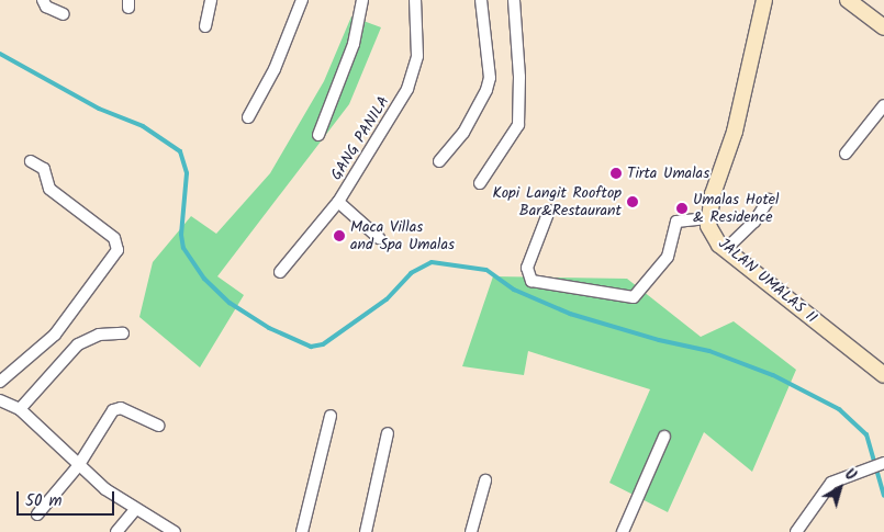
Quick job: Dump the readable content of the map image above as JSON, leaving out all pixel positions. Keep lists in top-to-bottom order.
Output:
{
  "streets": {
    "street": ["GANG PANILA", "JALAN UMALAS II"]
  },
  "places": [
    "Tirta Umalas",
    "Kopi Langit Rooftop Bar&Restaurant",
    "Umalas Hotel & Residence",
    "Maca Villas and Spa Umalas"
  ],
  "scale_bar": "50 m",
  "north": "top right"
}
